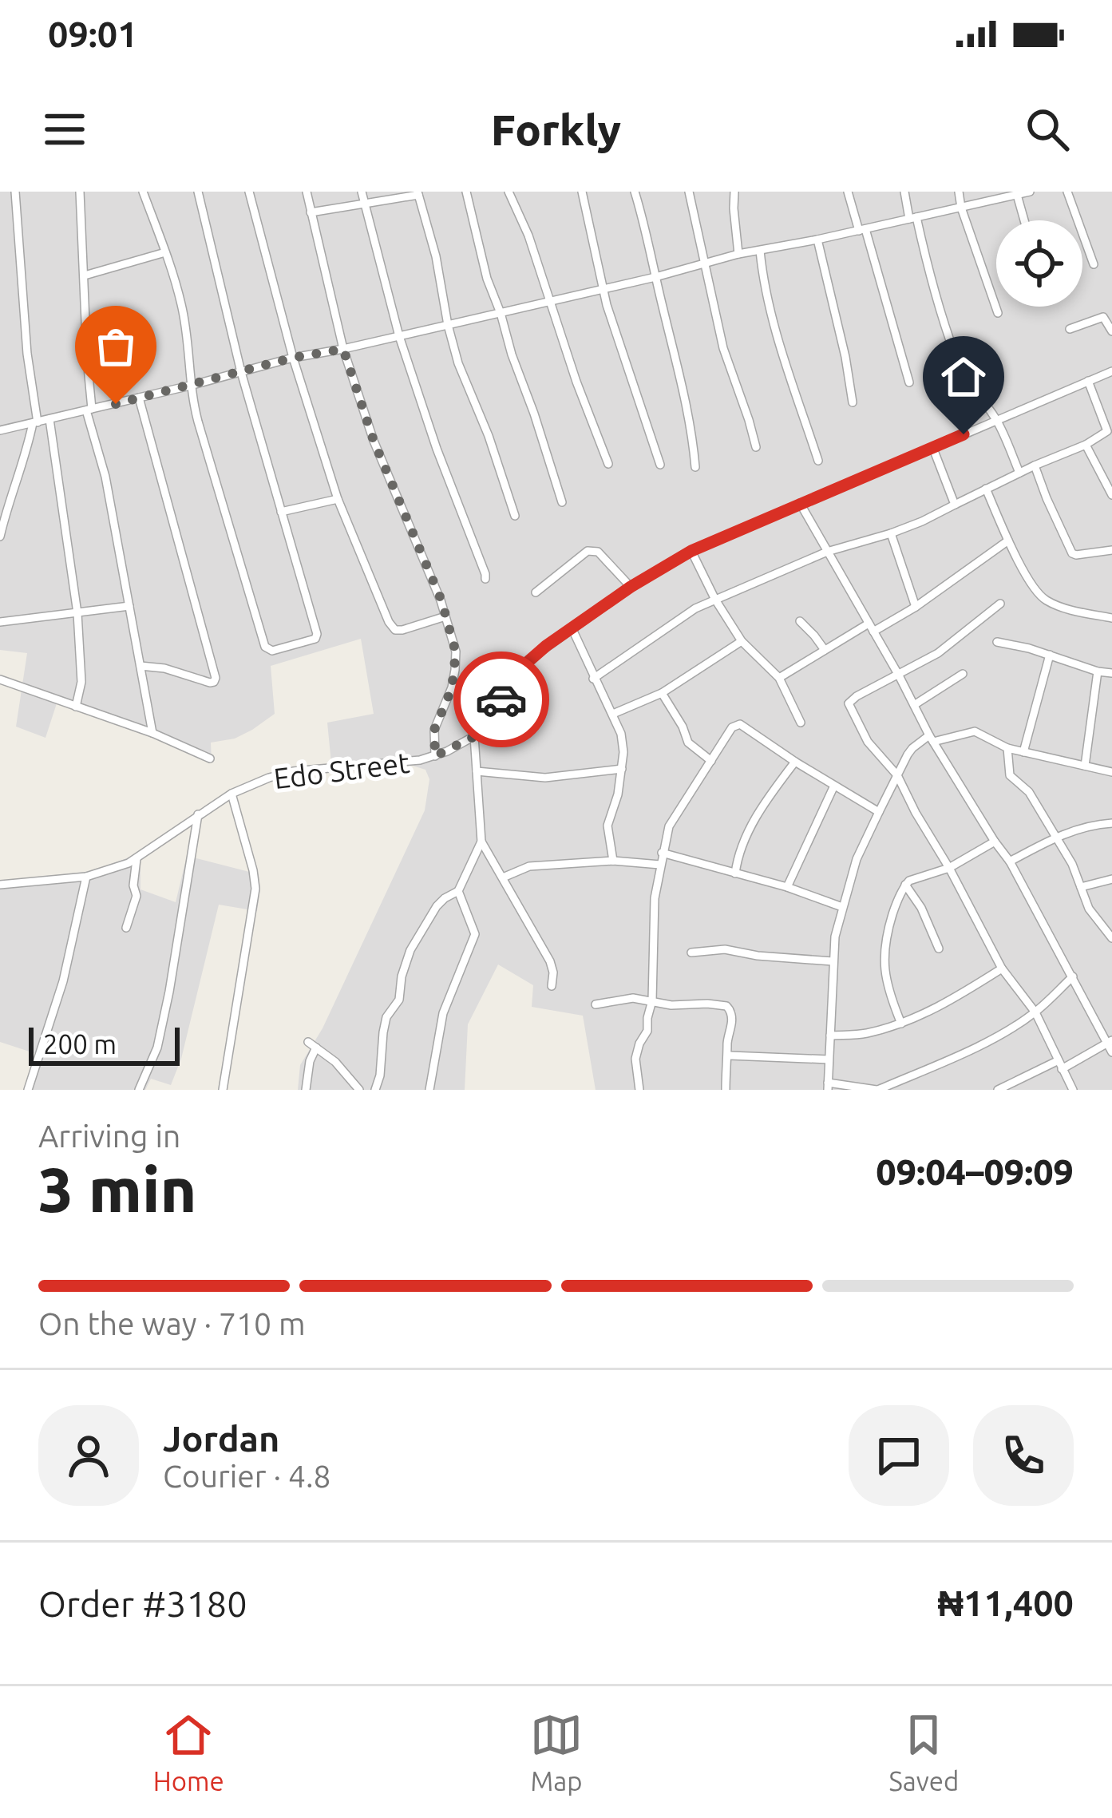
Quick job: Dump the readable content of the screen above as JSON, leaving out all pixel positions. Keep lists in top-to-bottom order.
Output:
{
  "streets": {
    "street": ["Edo Street"]
  },
  "scale_bar": "200 m",
  "page": {
    "status": "09:01",
    "header": "Forkly",
    "scale": "200 m",
    "heading": ["3 min", "Arriving in", "09:04–09:09"],
    "panel": [
      "Jordan",
      "Courier · 4.8",
      "Order #3180",
      "₦11,400"
    ],
    "bar": "On the way · 710 m",
    "tabs": ["Home", "Map", "Saved"]
  }
}
